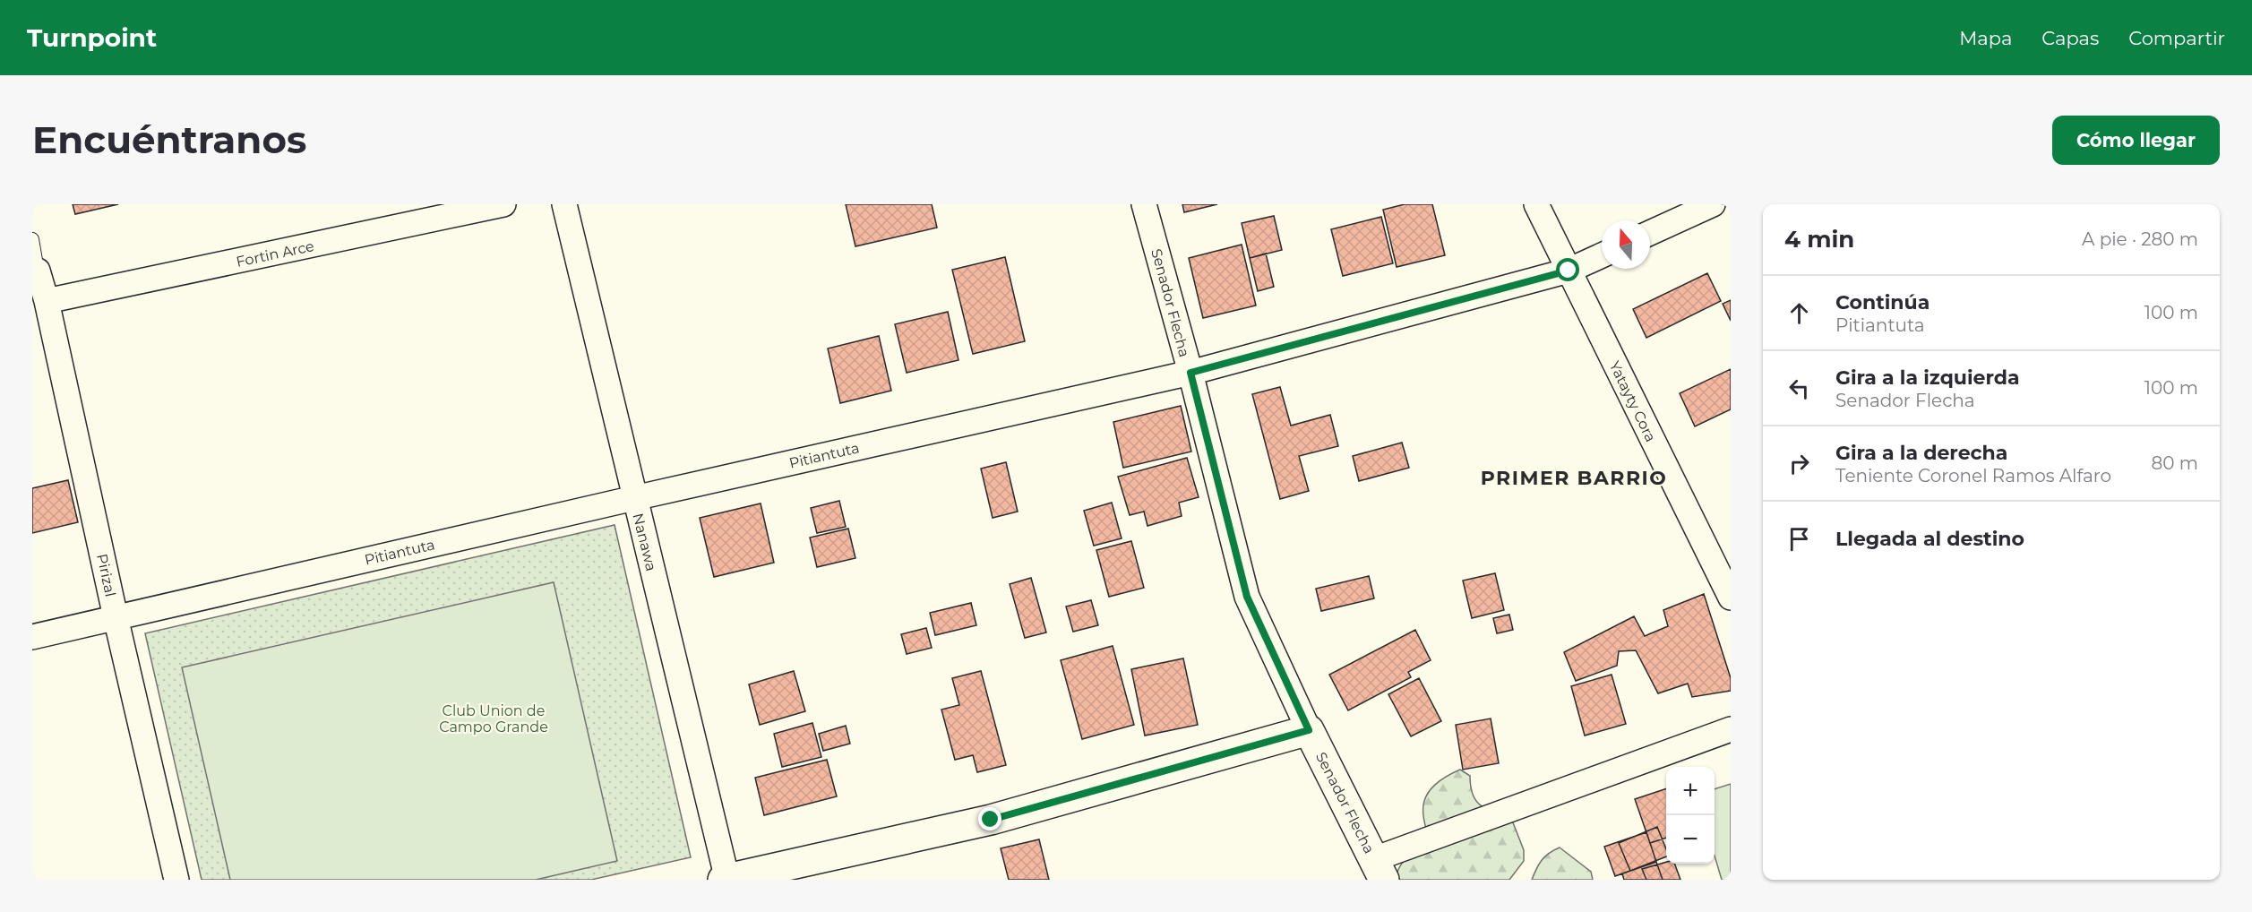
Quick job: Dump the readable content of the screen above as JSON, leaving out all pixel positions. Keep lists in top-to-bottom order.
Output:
{
  "streets": {
    "street": [
      "Fortin Arce",
      "Senador Flecha",
      "Yatayty Cora",
      "Pitiantuta",
      "Nanawa",
      "Pirizal"
    ]
  },
  "crossings": [
    ["Fortin Arce", "Pirizal"],
    ["Senador Flecha", "Pitiantuta"],
    ["Yatayty Cora", "Pitiantuta"],
    ["Pitiantuta", "Nanawa"],
    ["Pitiantuta", "Pirizal"]
  ],
  "districts": ["PRIMER BARRIO"],
  "parks": ["Club Union de Campo Grande"],
  "north": "top",
  "page": {
    "header": "Turnpoint",
    "nav": ["Mapa", "Capas", "Compartir"],
    "buttons": "Cómo llegar",
    "title": "Encuéntranos",
    "heading": ["4 min", "A pie · 280 m"],
    "list": [
      ["Continúa", "Pitiantuta", "100 m"],
      ["Gira a la izquierda", "Senador Flecha", "100 m"],
      ["Gira a la derecha", "Teniente Coronel Ramos Alfaro", "80 m"],
      "Llegada al destino"
    ],
    "map_buttons": ["+", "−"]
  }
}
